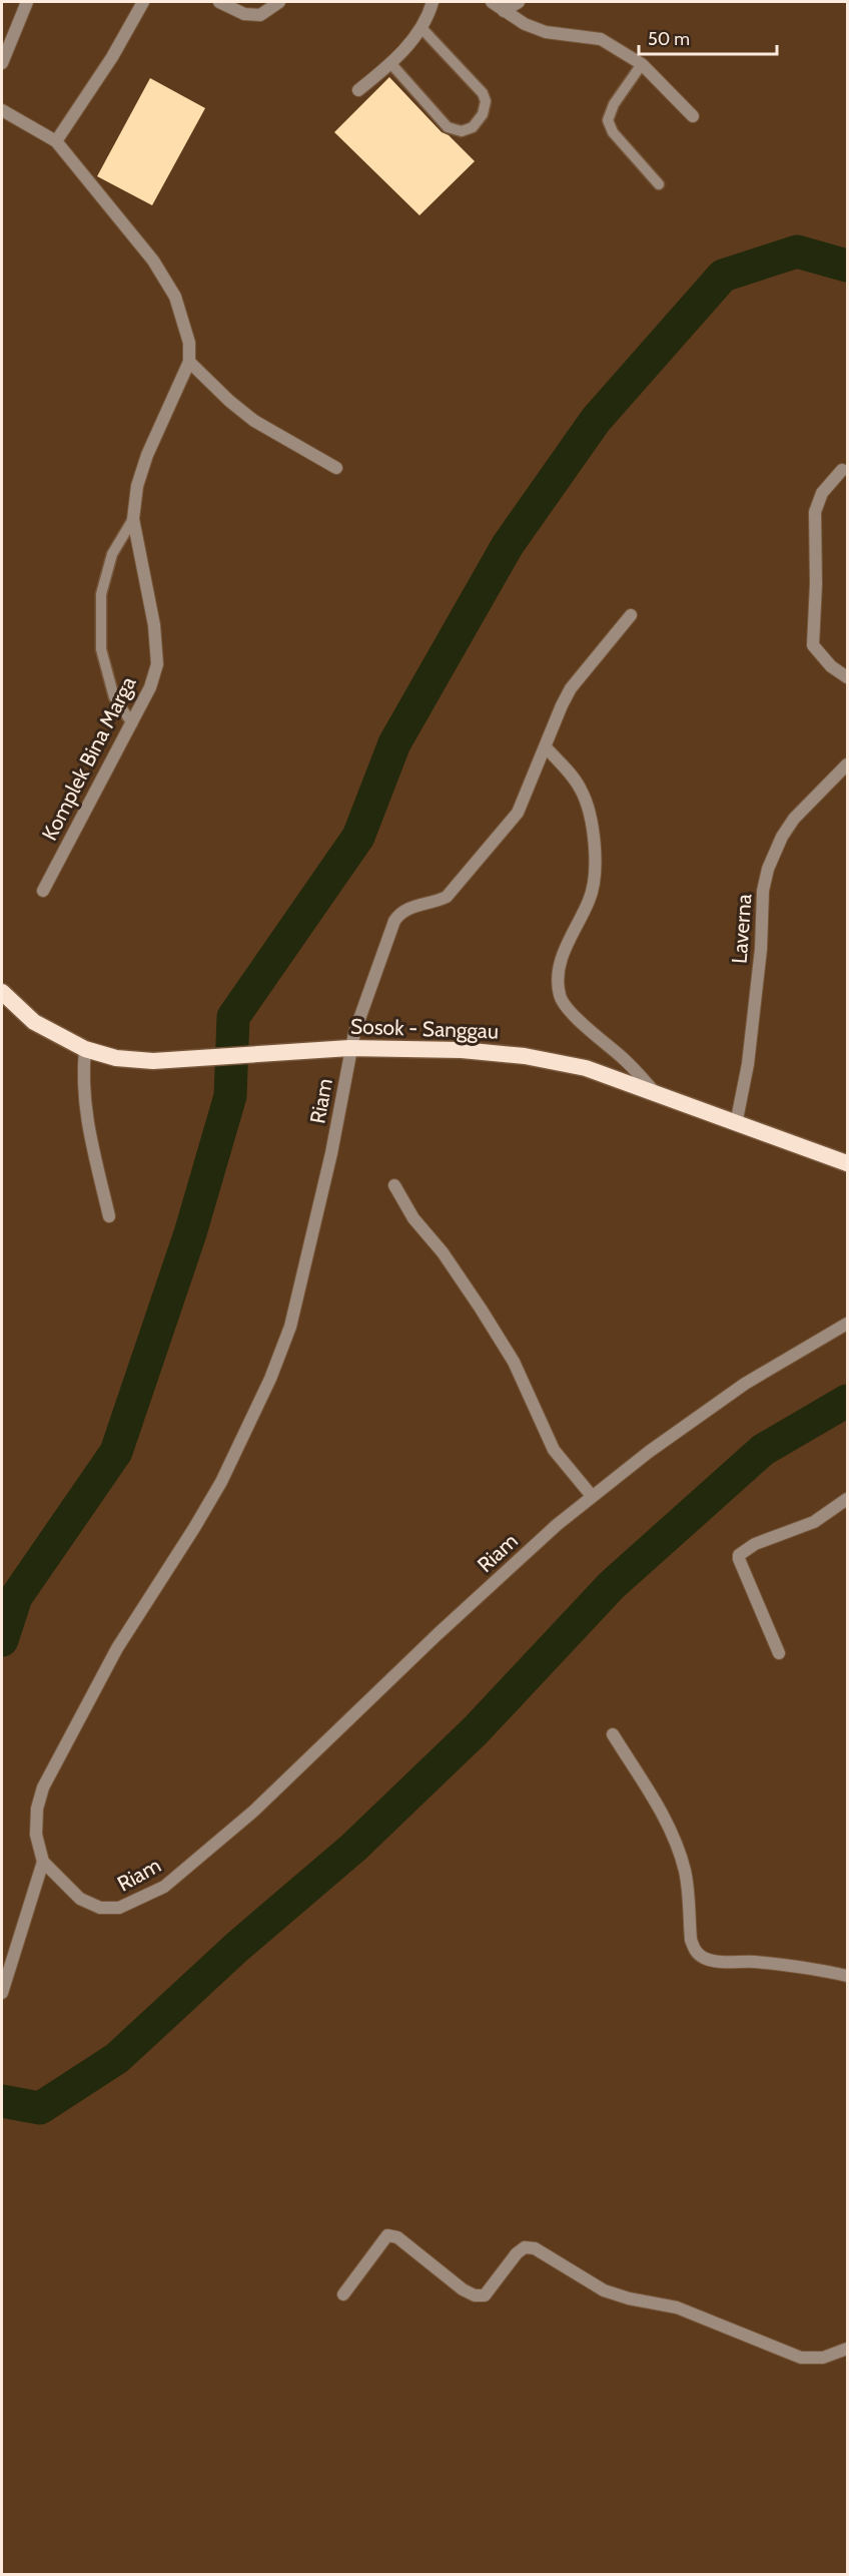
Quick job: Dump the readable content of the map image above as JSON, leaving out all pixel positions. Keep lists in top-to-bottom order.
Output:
{
  "streets": {
    "highway": ["Sosok - Sanggau"],
    "street": ["Komplek Bina Marga", "Laverna", "Riam"]
  },
  "crossings": [
    ["Laverna", "Sosok - Sanggau"],
    ["Sosok - Sanggau", "Riam"]
  ],
  "scale_bar": "50 m"
}
